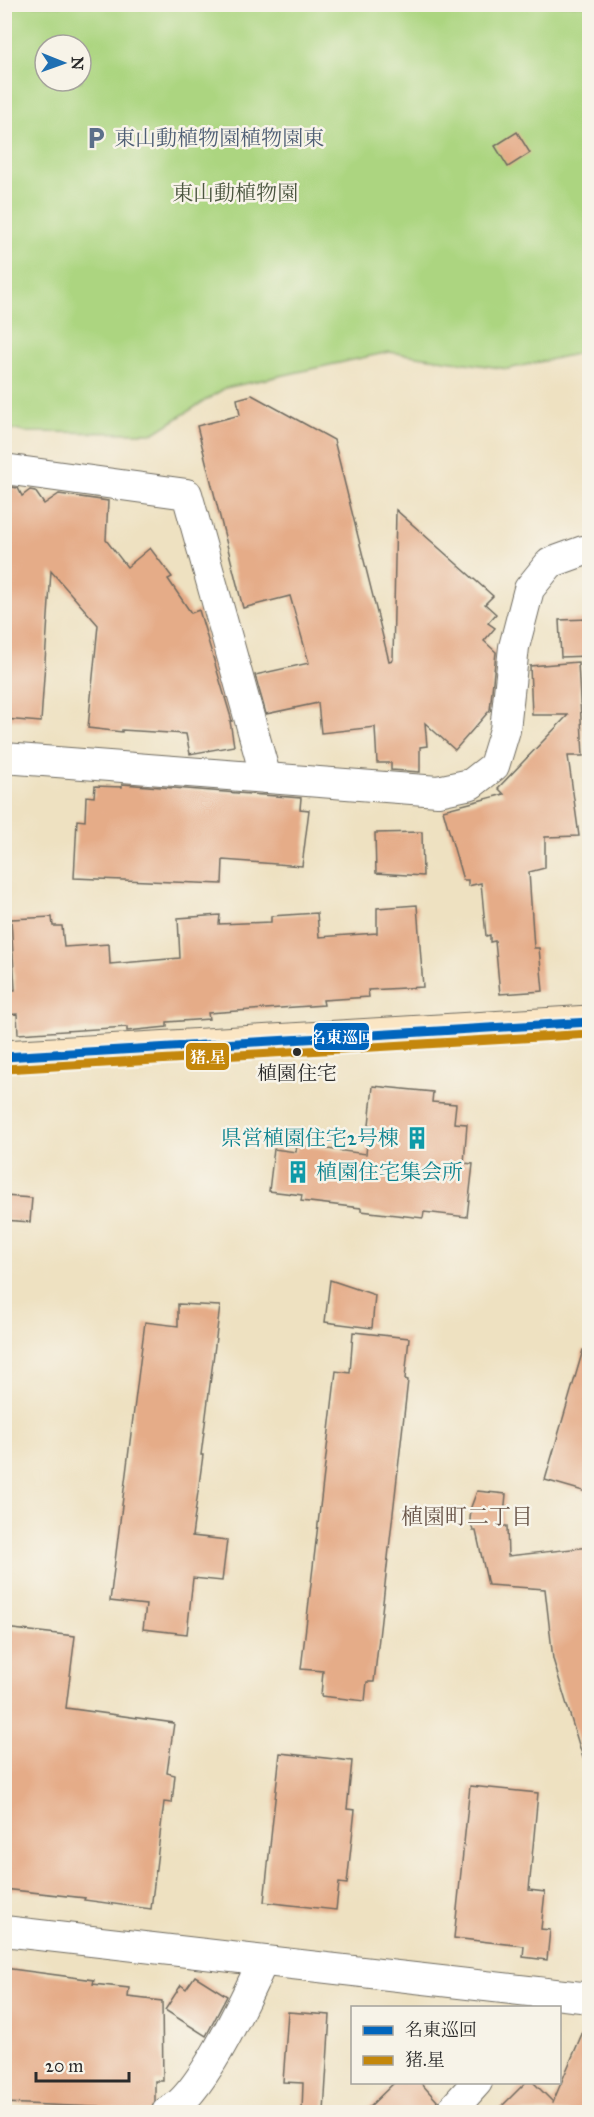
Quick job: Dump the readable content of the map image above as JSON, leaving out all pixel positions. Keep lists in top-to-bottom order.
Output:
{
  "districts": ["植園町二丁目"],
  "parks": ["東山動植物園"],
  "places": {
    "parking": ["東山動植物園植物園東"],
    "other": ["植園住宅"],
    "building": ["県営植園住宅2号棟", "植園住宅集会所"]
  },
  "lines": ["transit line 名東巡回", "transit line 猪.星"],
  "legend": ["名東巡回", "猪.星"],
  "scale_bar": "20 m",
  "north": "right"
}
